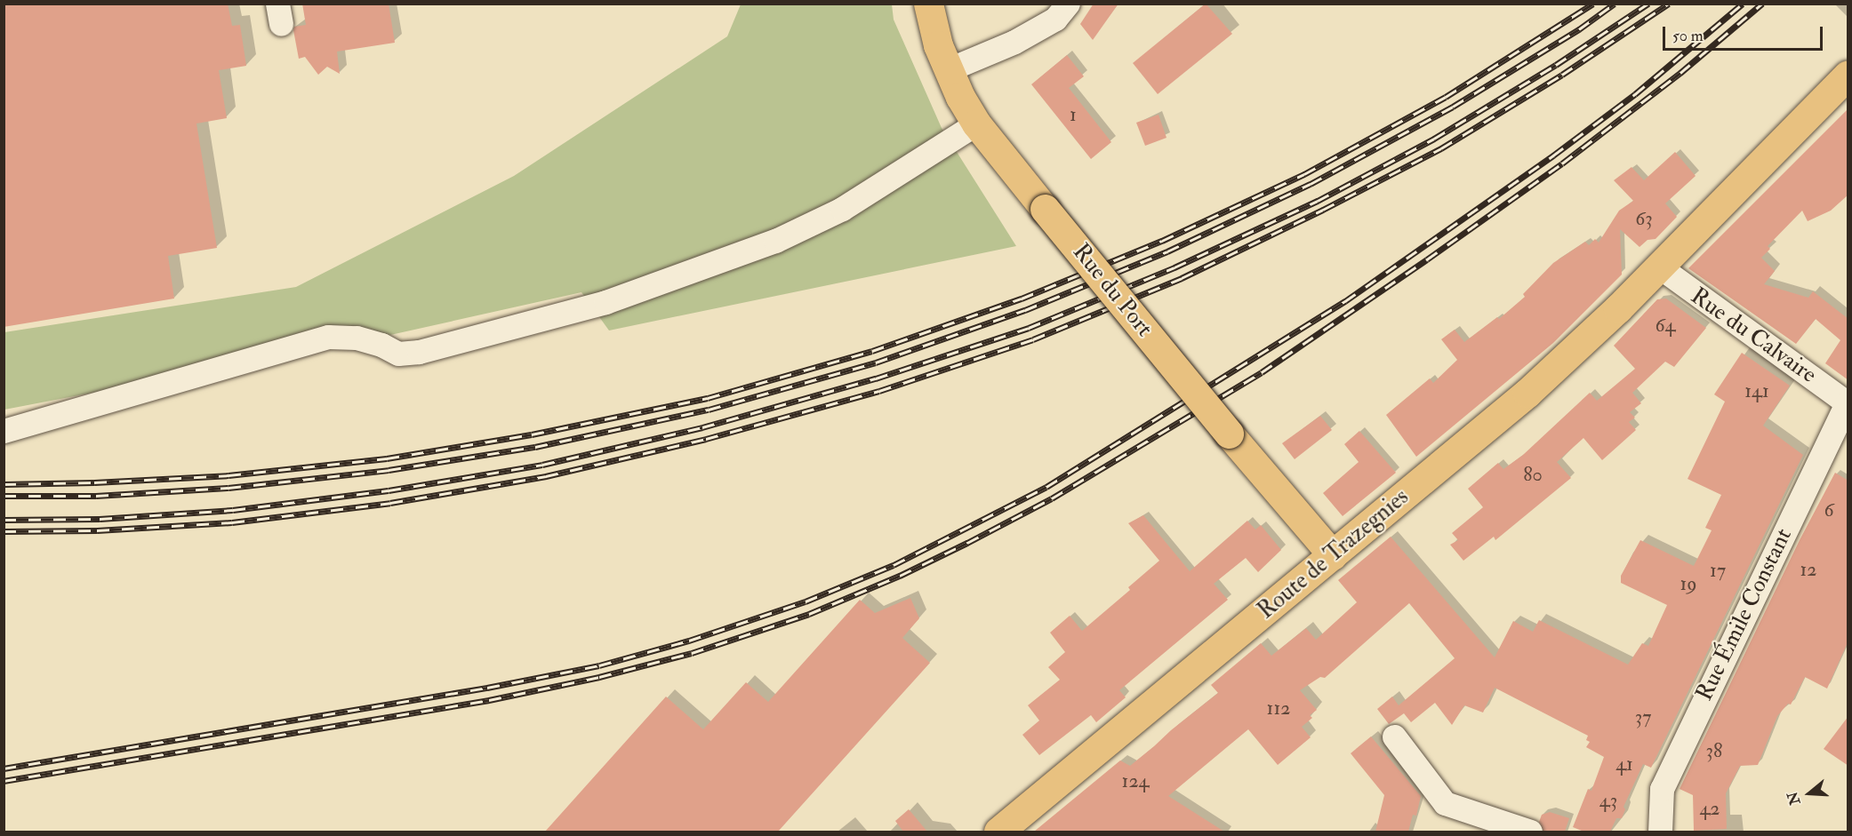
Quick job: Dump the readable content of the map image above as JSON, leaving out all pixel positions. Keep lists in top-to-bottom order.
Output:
{
  "streets": {
    "main road": ["Rue du Port", "Route de Trazegnies"],
    "street": ["Rue du Calvaire", "Rue Émile Constant"]
  },
  "crossings": [
    ["Rue du Port", "Route de Trazegnies"],
    ["Rue du Calvaire", "Route de Trazegnies"],
    ["Rue du Calvaire", "Rue Émile Constant"]
  ],
  "house_numbers": [
    "1",
    "63",
    "64",
    "141",
    "80",
    "6",
    "12",
    "17",
    "19",
    "112",
    "37",
    "38",
    "41",
    "124",
    "43",
    "42"
  ],
  "scale_bar": "50 m",
  "north": "left"
}
